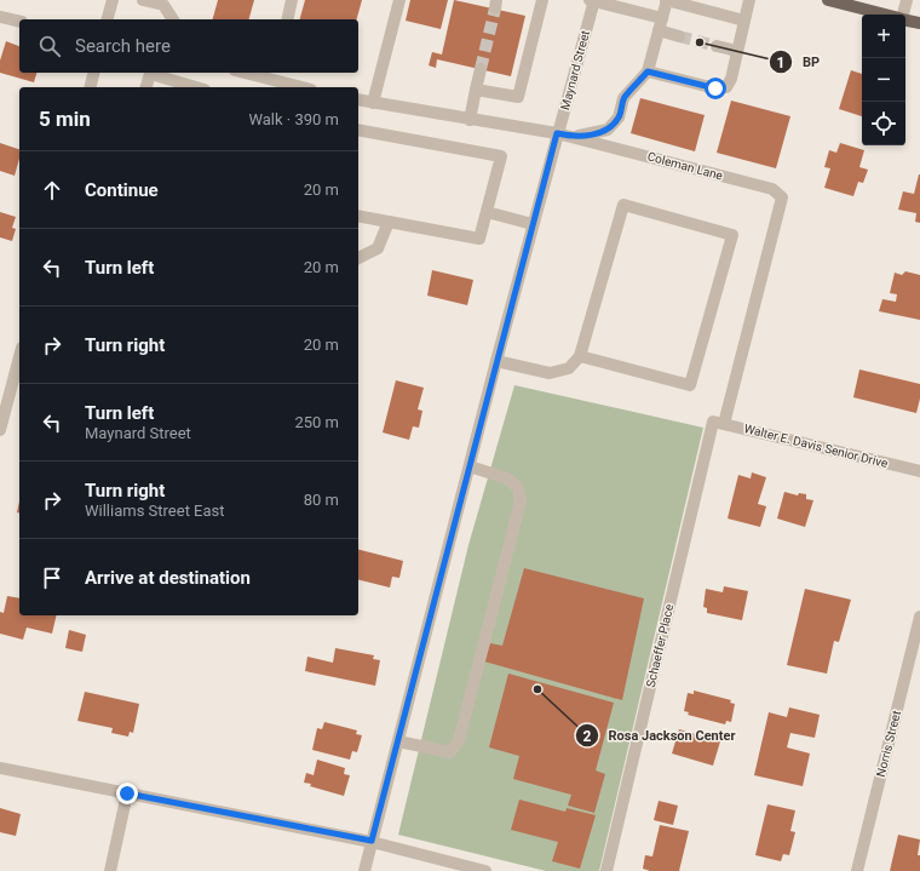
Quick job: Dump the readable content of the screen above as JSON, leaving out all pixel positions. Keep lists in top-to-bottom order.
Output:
{
  "streets": {
    "street": [
      "Maynard Street",
      "Coleman Lane",
      "Walter E. Davis Senior Drive",
      "Schaeffer Place",
      "Norris Street"
    ]
  },
  "crossings": [
    ["Maynard Street", "Coleman Lane"],
    ["Coleman Lane", "Walter E. Davis Senior Drive"],
    ["Coleman Lane", "Schaeffer Place"],
    ["Walter E. Davis Senior Drive", "Schaeffer Place"]
  ],
  "places": ["BP", "Rosa Jackson Center"],
  "page": {
    "map_buttons": ["+", "−"],
    "search": "Search here",
    "heading": ["5 min", "Walk · 390 m"],
    "list": [
      ["Continue", "20 m"],
      ["Turn left", "20 m"],
      ["Turn right", "20 m"],
      ["Turn left", "Maynard Street", "250 m"],
      ["Turn right", "Williams Street East", "80 m"],
      "Arrive at destination"
    ]
  }
}
